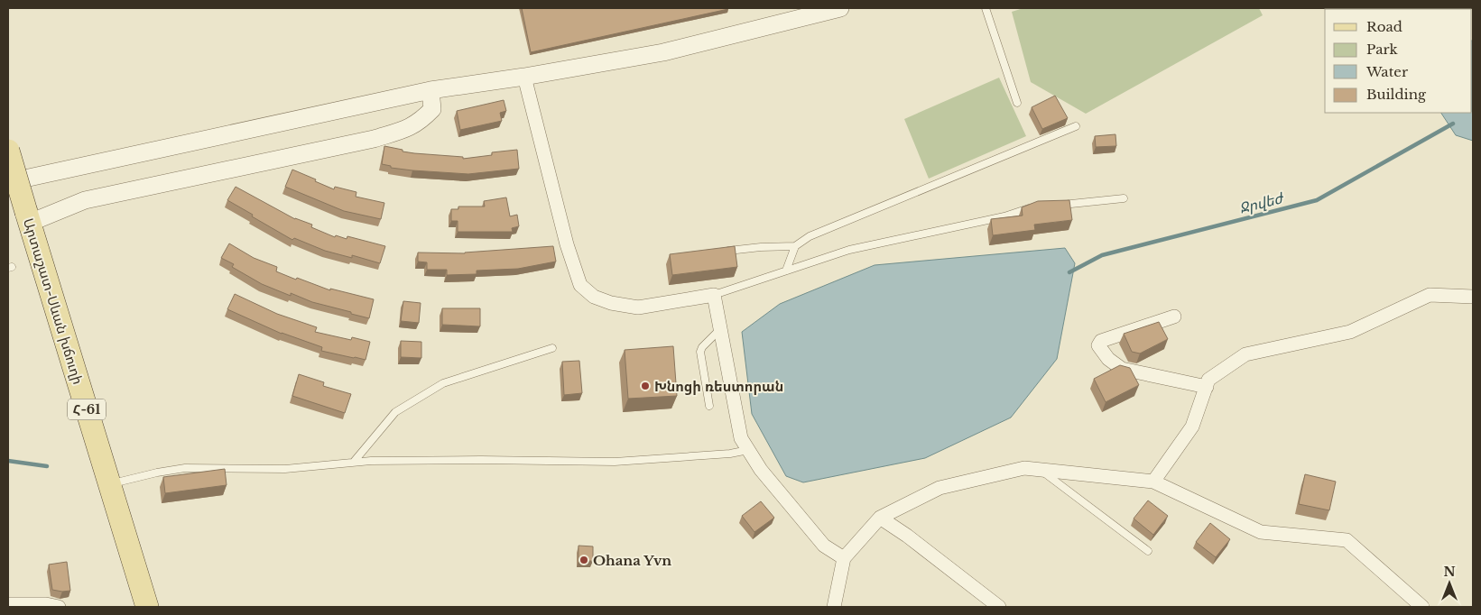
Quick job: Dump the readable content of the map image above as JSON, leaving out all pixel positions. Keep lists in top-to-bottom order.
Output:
{
  "streets": {
    "main road": ["Արտաշատ-Սևան խճուղի", "Հ-61"]
  },
  "water": ["Ջրվեժ"],
  "places": ["Խնոցի ռեստորան", "Ohana Yvn"],
  "legend": [
    "Road",
    "Park",
    "Water",
    "Building"
  ],
  "north": "top"
}
